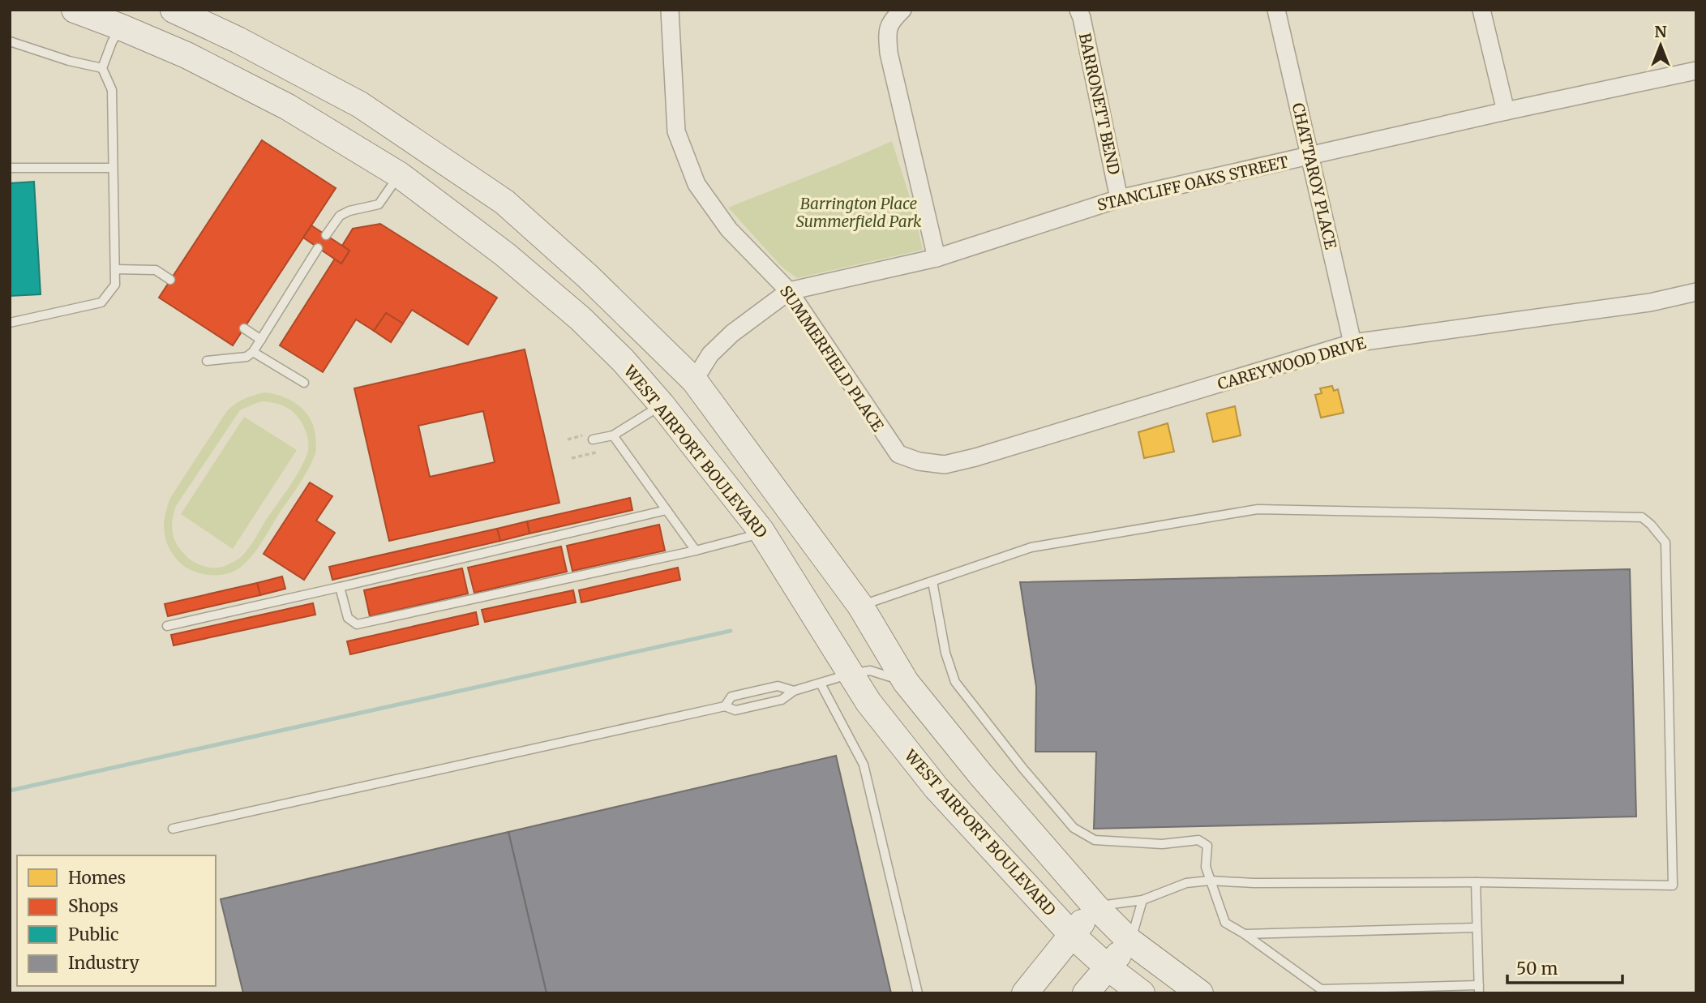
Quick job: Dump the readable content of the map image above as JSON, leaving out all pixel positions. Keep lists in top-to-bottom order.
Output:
{
  "streets": {
    "main road": ["WEST AIRPORT BOULEVARD"],
    "street": [
      "BARRONETT BEND",
      "CHATTAROY PLACE",
      "STANCLIFF OAKS STREET",
      "SUMMERFIELD PLACE",
      "CAREYWOOD DRIVE"
    ]
  },
  "crossings": [
    ["BARRONETT BEND", "STANCLIFF OAKS STREET"],
    ["CHATTAROY PLACE", "STANCLIFF OAKS STREET"],
    ["CHATTAROY PLACE", "CAREYWOOD DRIVE"],
    ["STANCLIFF OAKS STREET", "SUMMERFIELD PLACE"],
    ["SUMMERFIELD PLACE", "CAREYWOOD DRIVE"]
  ],
  "parks": ["Barrington Place Summerfield Park"],
  "legend": [
    "Homes",
    "Shops",
    "Public",
    "Industry"
  ],
  "scale_bar": "50 m",
  "north": "top"
}
